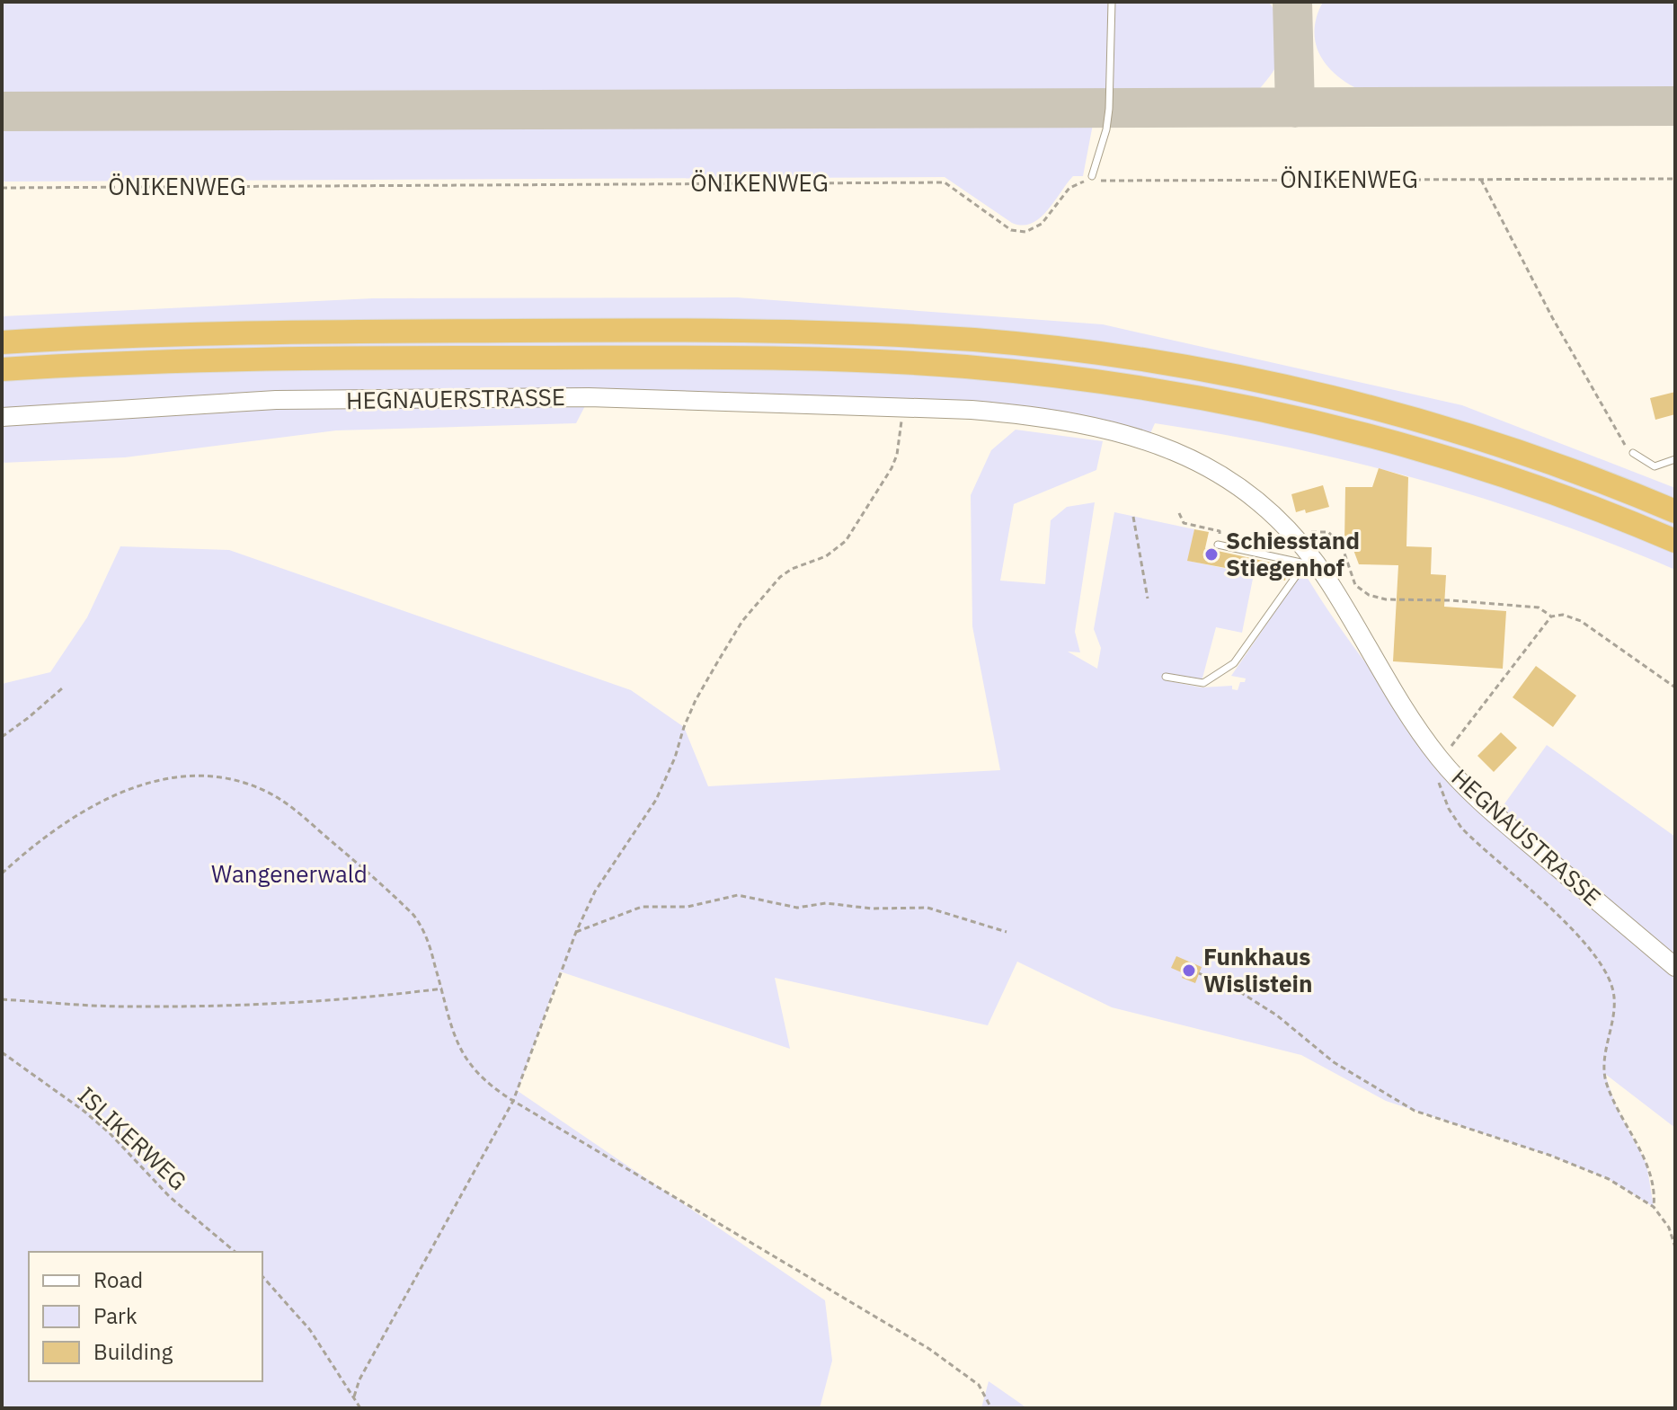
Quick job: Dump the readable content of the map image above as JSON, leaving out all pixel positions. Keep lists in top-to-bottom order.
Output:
{
  "streets": {
    "street": ["HEGNAUERSTRASSE", "HEGNAUSTRASSE"],
    "path": ["ÖNIKENWEG", "ISLIKERWEG"]
  },
  "crossings": [
    ["HEGNAUERSTRASSE", "HEGNAUSTRASSE"]
  ],
  "parks": ["Wangenerwald"],
  "places": ["Schiesstand Stiegenhof", "Funkhaus Wislistein"],
  "legend": ["Road", "Park", "Building"]
}
